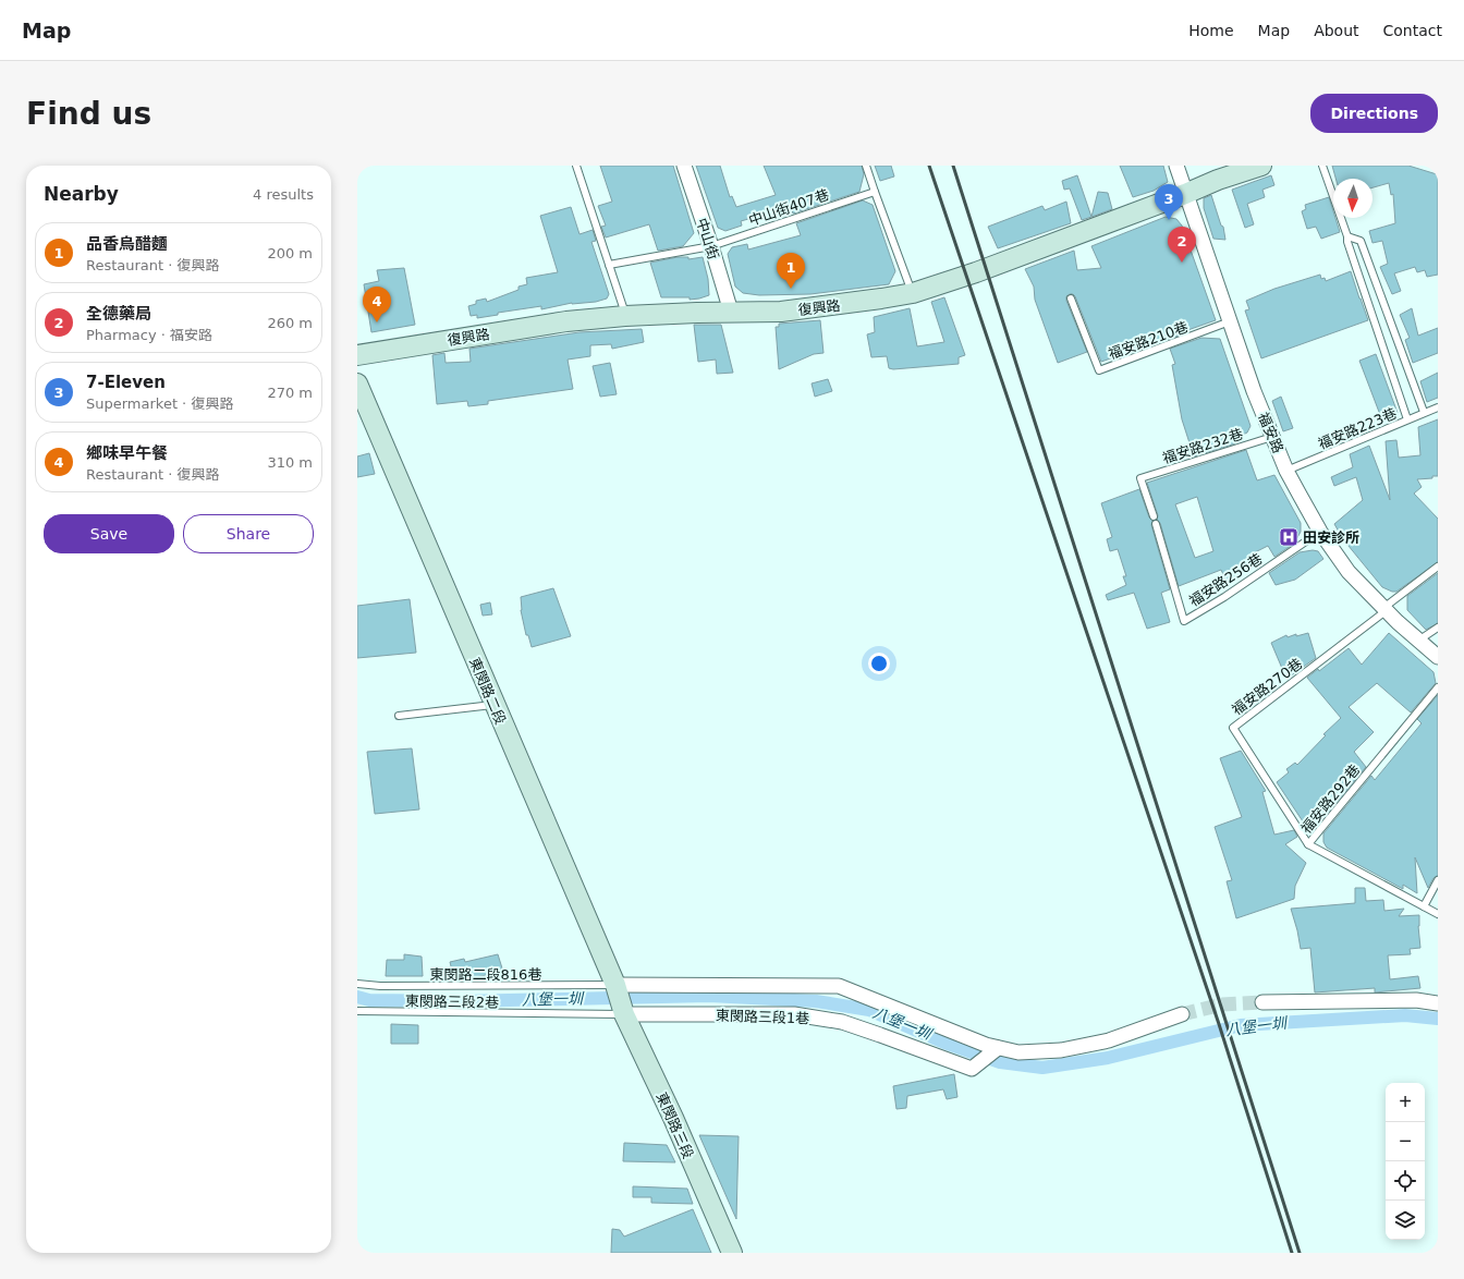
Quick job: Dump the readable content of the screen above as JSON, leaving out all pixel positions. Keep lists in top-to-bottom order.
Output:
{
  "streets": {
    "street": [
      "中山街",
      "復興路",
      "福安路",
      "東閔路二段",
      "東閔路三段1巷",
      "東閔路三段"
    ],
    "lane": [
      "中山街407巷",
      "福安路210巷",
      "福安路223巷",
      "福安路232巷",
      "福安路256巷",
      "福安路270巷",
      "福安路292巷",
      "東閔路二段816巷",
      "東閔路三段2巷"
    ]
  },
  "crossings": [
    ["中山街407巷", "中山街"],
    ["中山街", "復興路"],
    ["復興路", "福安路"],
    ["福安路210巷", "福安路"],
    ["福安路223巷", "福安路"],
    ["福安路", "福安路232巷"],
    ["福安路", "福安路256巷"],
    ["福安路", "福安路270巷"],
    ["福安路270巷", "福安路292巷"],
    ["東閔路二段", "東閔路二段816巷"],
    ["東閔路二段", "東閔路三段2巷"],
    ["東閔路二段", "東閔路三段1巷"],
    ["東閔路二段", "東閔路三段"],
    ["東閔路二段816巷", "東閔路三段2巷"],
    ["東閔路二段816巷", "東閔路三段1巷"],
    ["東閔路二段816巷", "東閔路三段"],
    ["東閔路三段2巷", "東閔路三段1巷"],
    ["東閔路三段2巷", "東閔路三段"],
    ["東閔路三段1巷", "東閔路三段"]
  ],
  "water": ["八堡一圳"],
  "places": {
    "hospital": ["田安診所"]
  },
  "north": "bottom",
  "page": {
    "header": "Map",
    "nav": [
      "Home",
      "Map",
      "About",
      "Contact"
    ],
    "buttons": [
      "Directions",
      ["Save", "Share"]
    ],
    "title": "Find us",
    "heading": ["Nearby", "4 results"],
    "pins": [
      "3",
      "2",
      "1",
      "4"
    ],
    "list": [
      {
        "mark": "1",
        "name": "品香烏醋麵",
        "note": "Restaurant · 復興路",
        "value": "200 m"
      },
      {
        "mark": "2",
        "name": "全德藥局",
        "note": "Pharmacy · 福安路",
        "value": "260 m"
      },
      {
        "mark": "3",
        "name": "7-Eleven",
        "note": "Supermarket · 復興路",
        "value": "270 m"
      },
      {
        "mark": "4",
        "name": "鄉味早午餐",
        "note": "Restaurant · 復興路",
        "value": "310 m"
      }
    ],
    "map_buttons": ["+", "−"]
  }
}
